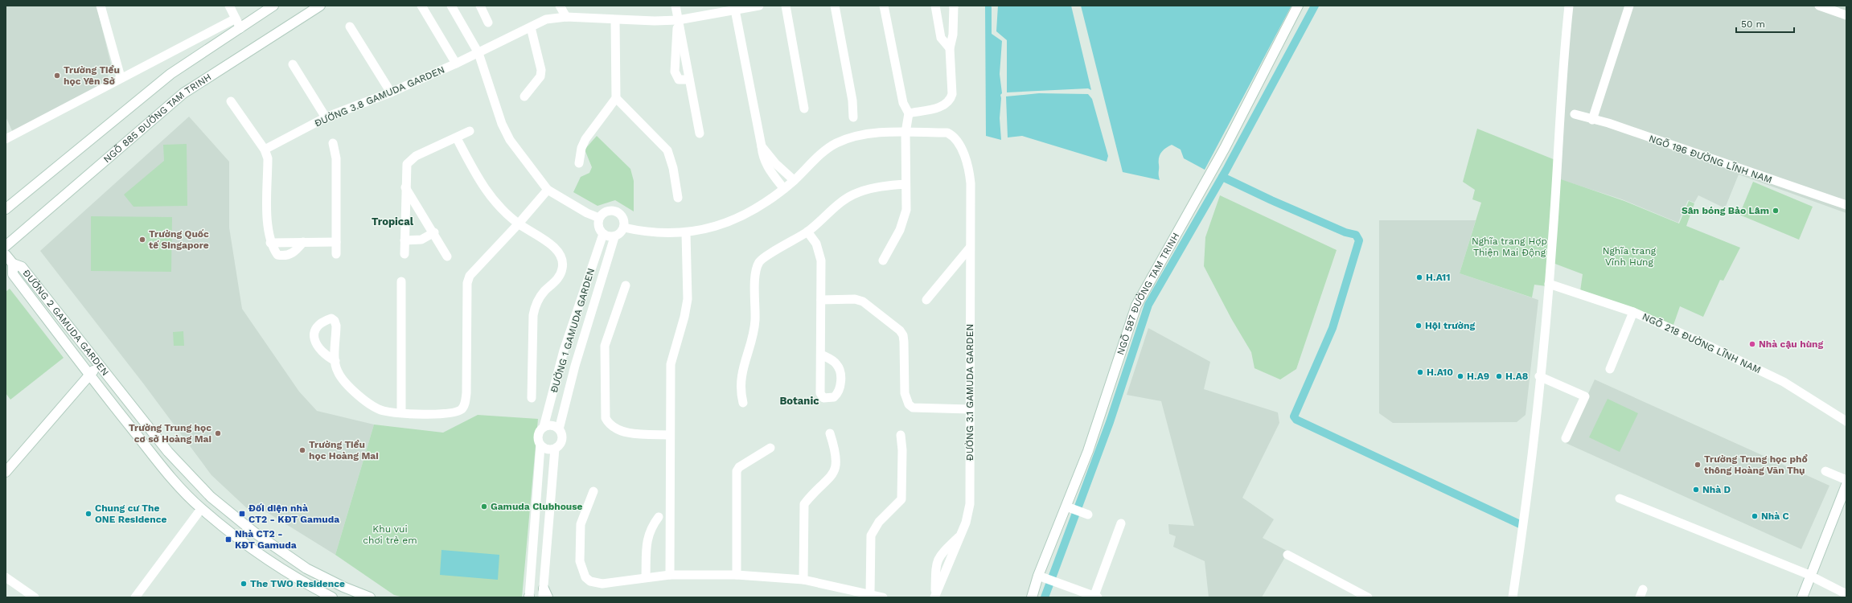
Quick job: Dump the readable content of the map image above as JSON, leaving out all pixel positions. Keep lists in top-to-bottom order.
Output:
{
  "streets": {
    "street": [
      "ĐƯỜNG 3.8 GAMUDA GARDEN",
      "NGÕ 885 ĐƯỜNG TAM TRINH",
      "NGÕ 196 ĐƯỜNG LĨNH NAM",
      "NGÕ 587 ĐƯỜNG TAM TRINH",
      "ĐƯỜNG 2 GAMUDA GARDEN",
      "ĐƯỜNG 1 GAMUDA GARDEN",
      "NGÕ 218 ĐƯỜNG LĨNH NAM",
      "ĐƯỜNG 3.1 GAMUDA GARDEN"
    ]
  },
  "crossings": [
    ["ĐƯỜNG 1 GAMUDA GARDEN", "ĐƯỜNG 3.1 GAMUDA GARDEN"]
  ],
  "districts": ["Tropical", "Botanic"],
  "parks": ["Nghĩa trang Hợp Thiện Mai Động", "Nghĩa trang Vĩnh Hưng", "Khu vui chơi trẻ em"],
  "places": {
    "other": [
      "Trường Tiểu học Yên Sở",
      "Sân bóng Bảo Lâm",
      "Trường Quốc tế Singapore",
      "H.A11",
      "Hội trường",
      "Nhà cậu hùng",
      "H.A10",
      "H.A9",
      "H.A8",
      "Trường Trung học cơ sở Hoàng Mai",
      "Trường Tiểu học Hoàng Mai",
      "Trường Trung học phổ thông Hoàng Văn Thụ",
      "Nhà D",
      "Gamuda Clubhouse",
      "Chung cư The ONE Residence",
      "Nhà C",
      "The TWO Residence"
    ],
    "transit": ["Đối diện nhà CT2 - KĐT Gamuda", "Nhà CT2 - KĐT Gamuda"]
  },
  "scale_bar": "50 m"
}
